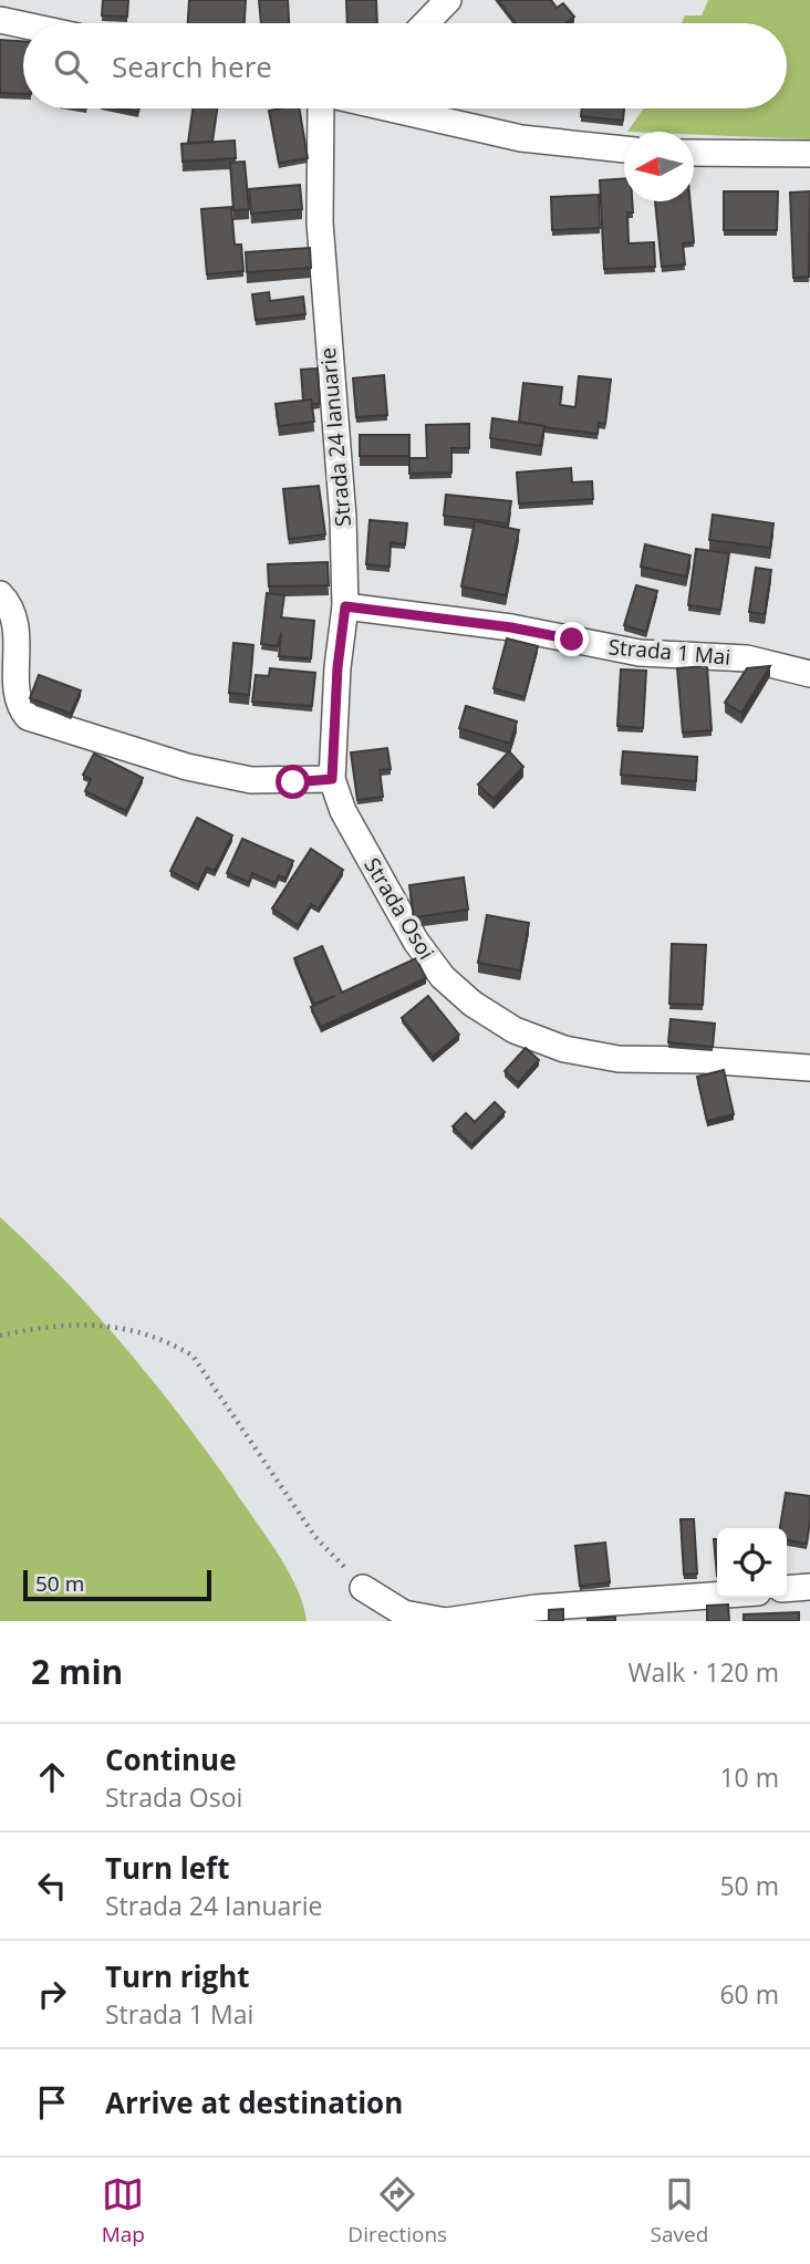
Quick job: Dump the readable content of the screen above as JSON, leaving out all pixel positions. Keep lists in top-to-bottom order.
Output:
{
  "streets": {
    "street": ["Strada 24 Ianuarie", "Strada 1 Mai", "Strada Osoi"]
  },
  "crossings": [
    ["Strada 24 Ianuarie", "Strada 1 Mai"],
    ["Strada 24 Ianuarie", "Strada Osoi"]
  ],
  "scale_bar": "50 m",
  "north": "left",
  "page": {
    "search": "Search here",
    "scale": "50 m",
    "heading": ["2 min", "Walk · 120 m"],
    "list": [
      ["Continue", "Strada Osoi", "10 m"],
      ["Turn left", "Strada 24 Ianuarie", "50 m"],
      ["Turn right", "Strada 1 Mai", "60 m"],
      "Arrive at destination"
    ],
    "nav": ["Map", "Directions", "Saved"]
  }
}
